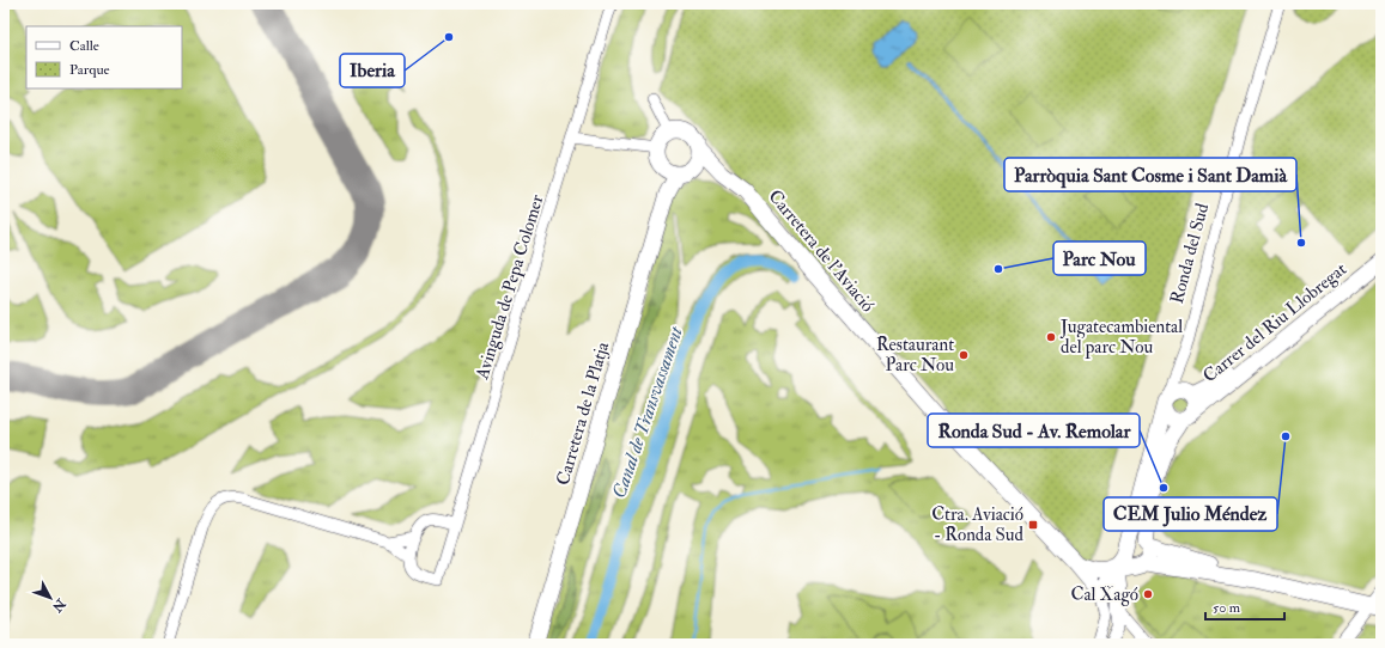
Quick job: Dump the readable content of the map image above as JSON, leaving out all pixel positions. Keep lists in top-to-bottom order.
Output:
{
  "streets": {
    "street": [
      "Carretera de l'Aviació",
      "Ronda del Sud",
      "Avinguda de Pepa Colomer",
      "Carrer del Riu Llobregat",
      "Carretera de la Platja"
    ]
  },
  "crossings": [
    ["Carretera de l'Aviació", "Ronda del Sud"],
    ["Carretera de l'Aviació", "Carretera de la Platja"],
    ["Ronda del Sud", "Carrer del Riu Llobregat"]
  ],
  "water": ["Canal de Transvassament"],
  "places": {
    "other": [
      "Iberia",
      "Parròquia Sant Cosme i Sant Damià",
      "Parc Nou",
      "Jugatecambiental del parc Nou",
      "Restaurant Parc Nou",
      "CEM Julio Méndez",
      "Ronda Sud - Av. Remolar",
      "Cal Xagó"
    ],
    "transit": ["Ctra. Aviació - Ronda Sud"]
  },
  "legend": ["Calle", "Parque"],
  "scale_bar": "50 m",
  "north": "bottom right"
}
